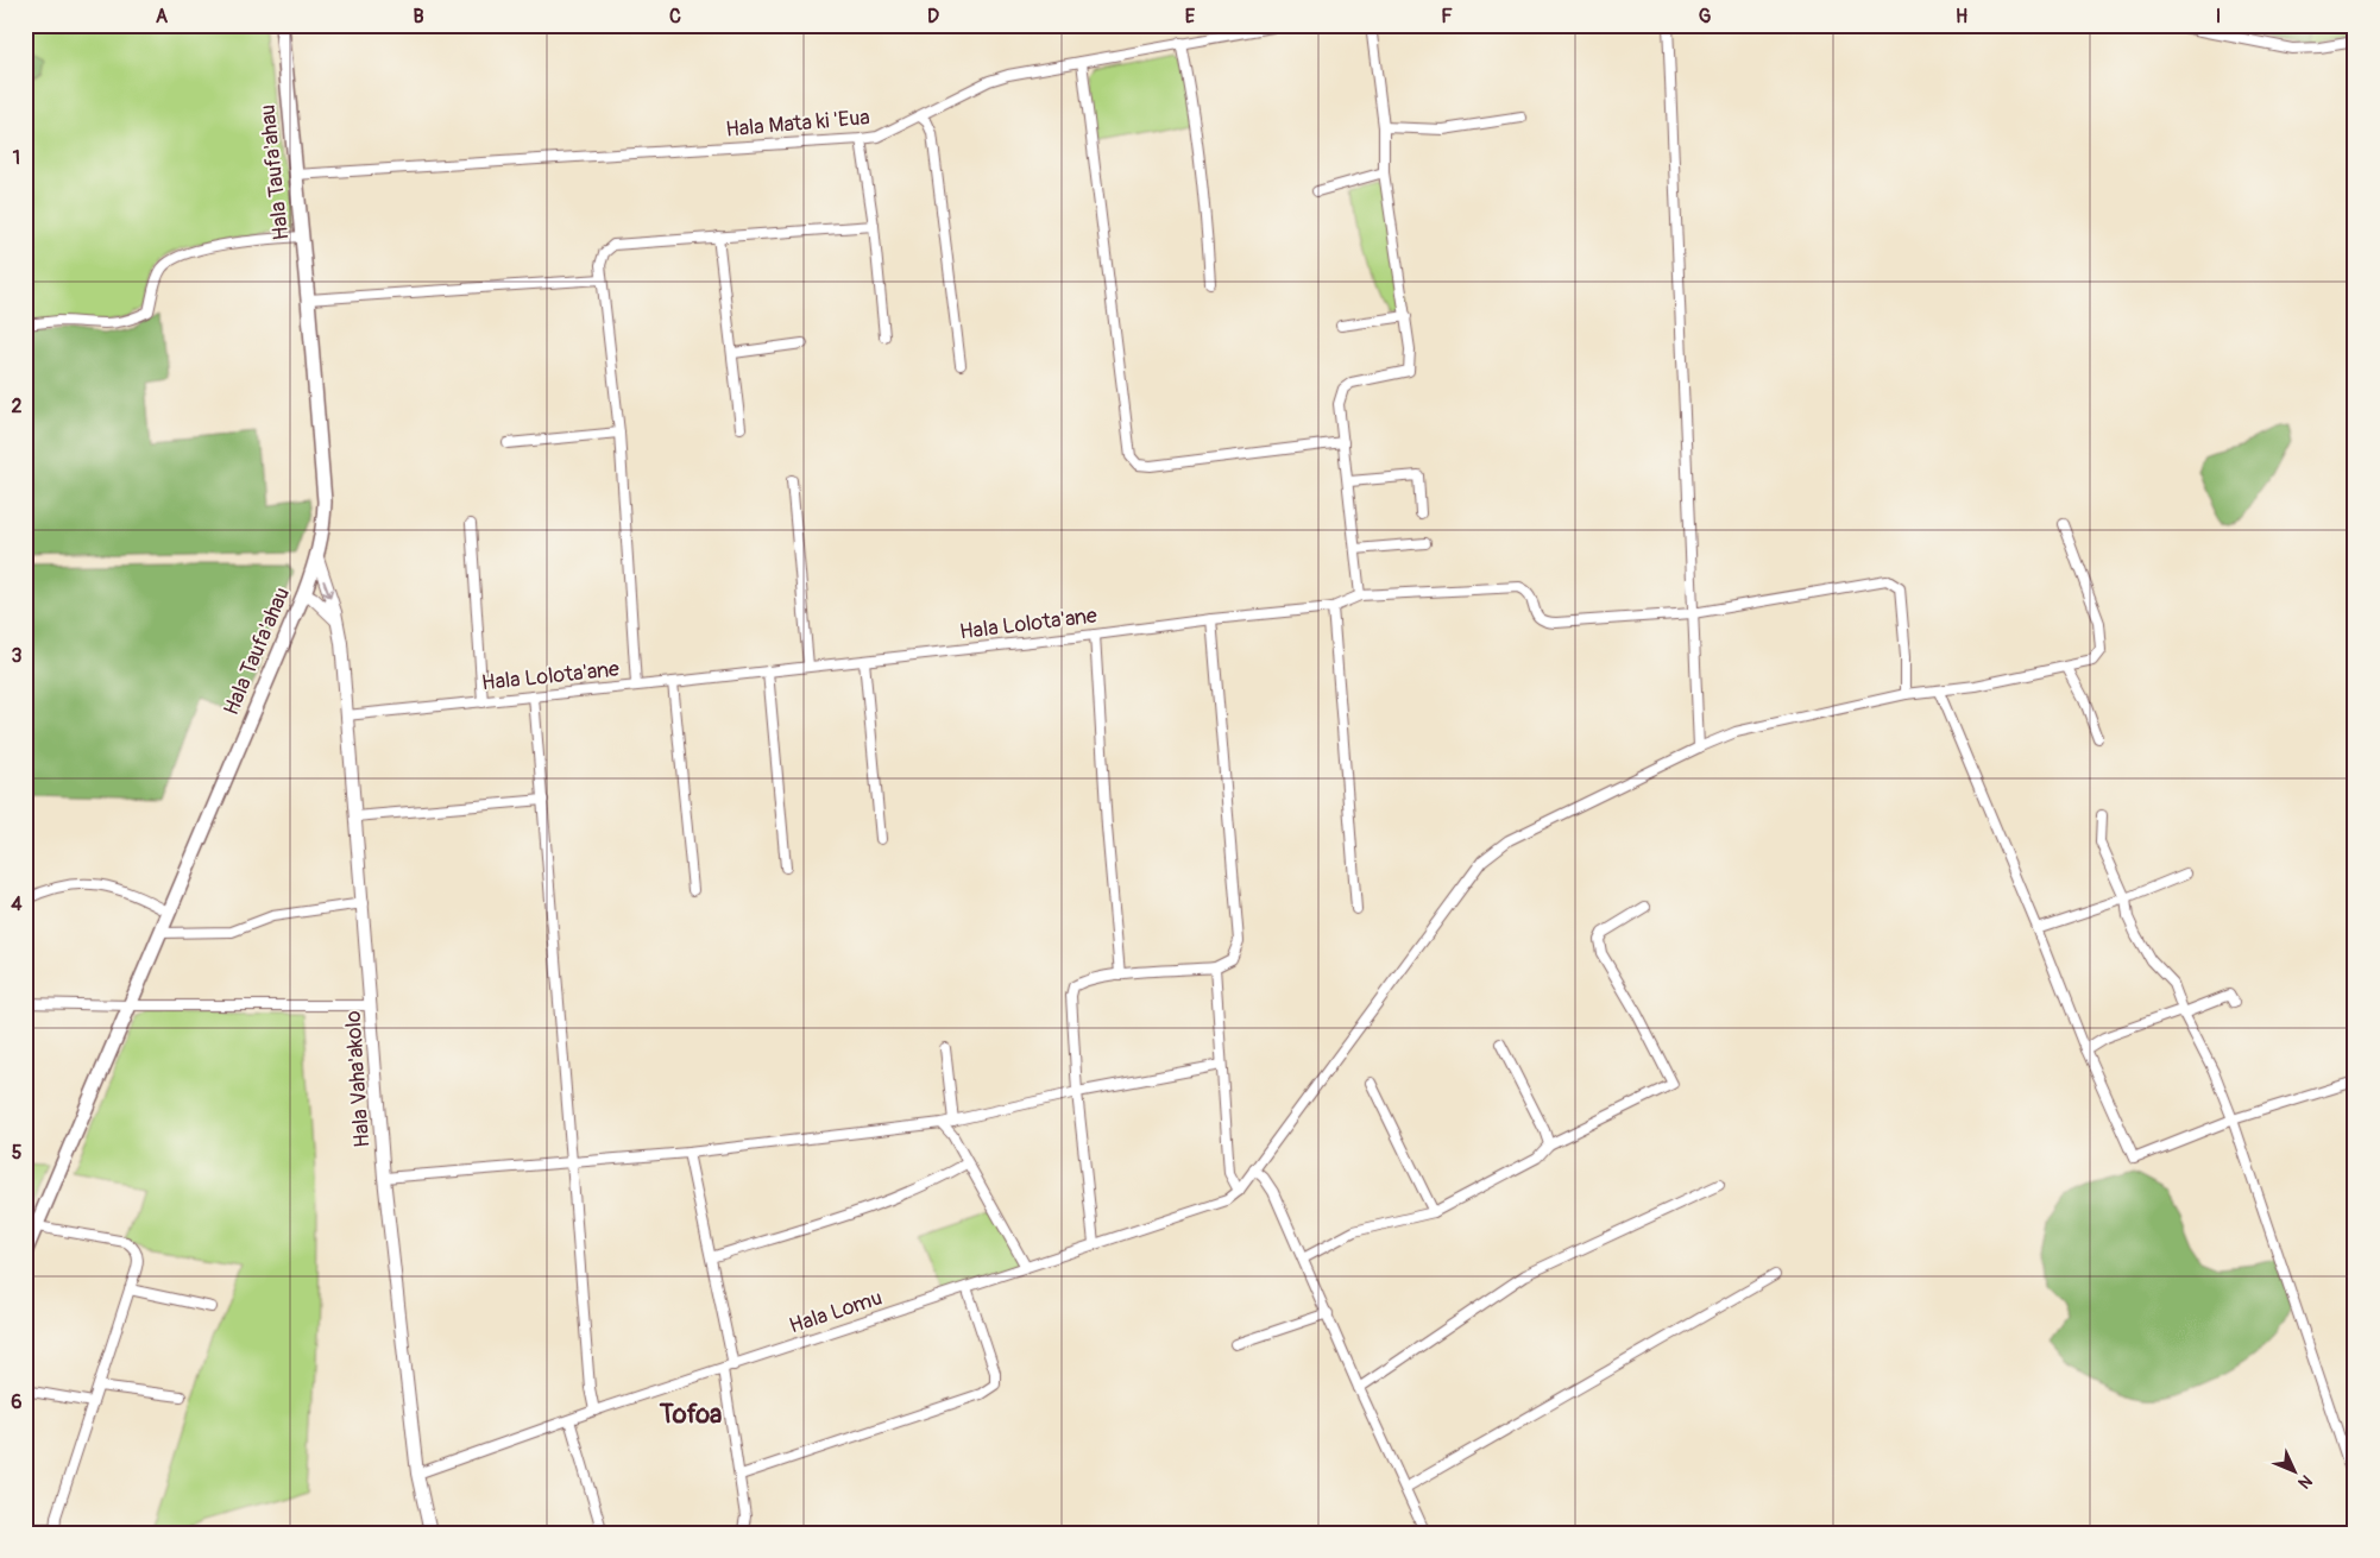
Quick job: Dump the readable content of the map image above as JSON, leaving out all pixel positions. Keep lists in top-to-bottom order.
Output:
{
  "streets": {
    "main road": ["Hala Taufa'ahau", "Hala Vaha'akolo"],
    "street": ["Hala Mata ki 'Eua", "Hala Lolota'ane", "Hala Lomu"]
  },
  "crossings": [
    ["Hala Mata ki 'Eua", "Hala Taufa'ahau"],
    ["Hala Taufa'ahau", "Hala Vaha'akolo"],
    ["Hala Lolota'ane", "Hala Vaha'akolo"],
    ["Hala Lolota'ane", "Hala Lomu"],
    ["Hala Vaha'akolo", "Hala Lomu"]
  ],
  "districts": ["Tofoa"],
  "north": "bottom right",
  "grid": {
    "columns": [
      "A",
      "B",
      "C",
      "D",
      "E",
      "F",
      "G",
      "H",
      "I"
    ],
    "rows": [
      "1",
      "2",
      "3",
      "4",
      "5",
      "6"
    ]
  }
}
